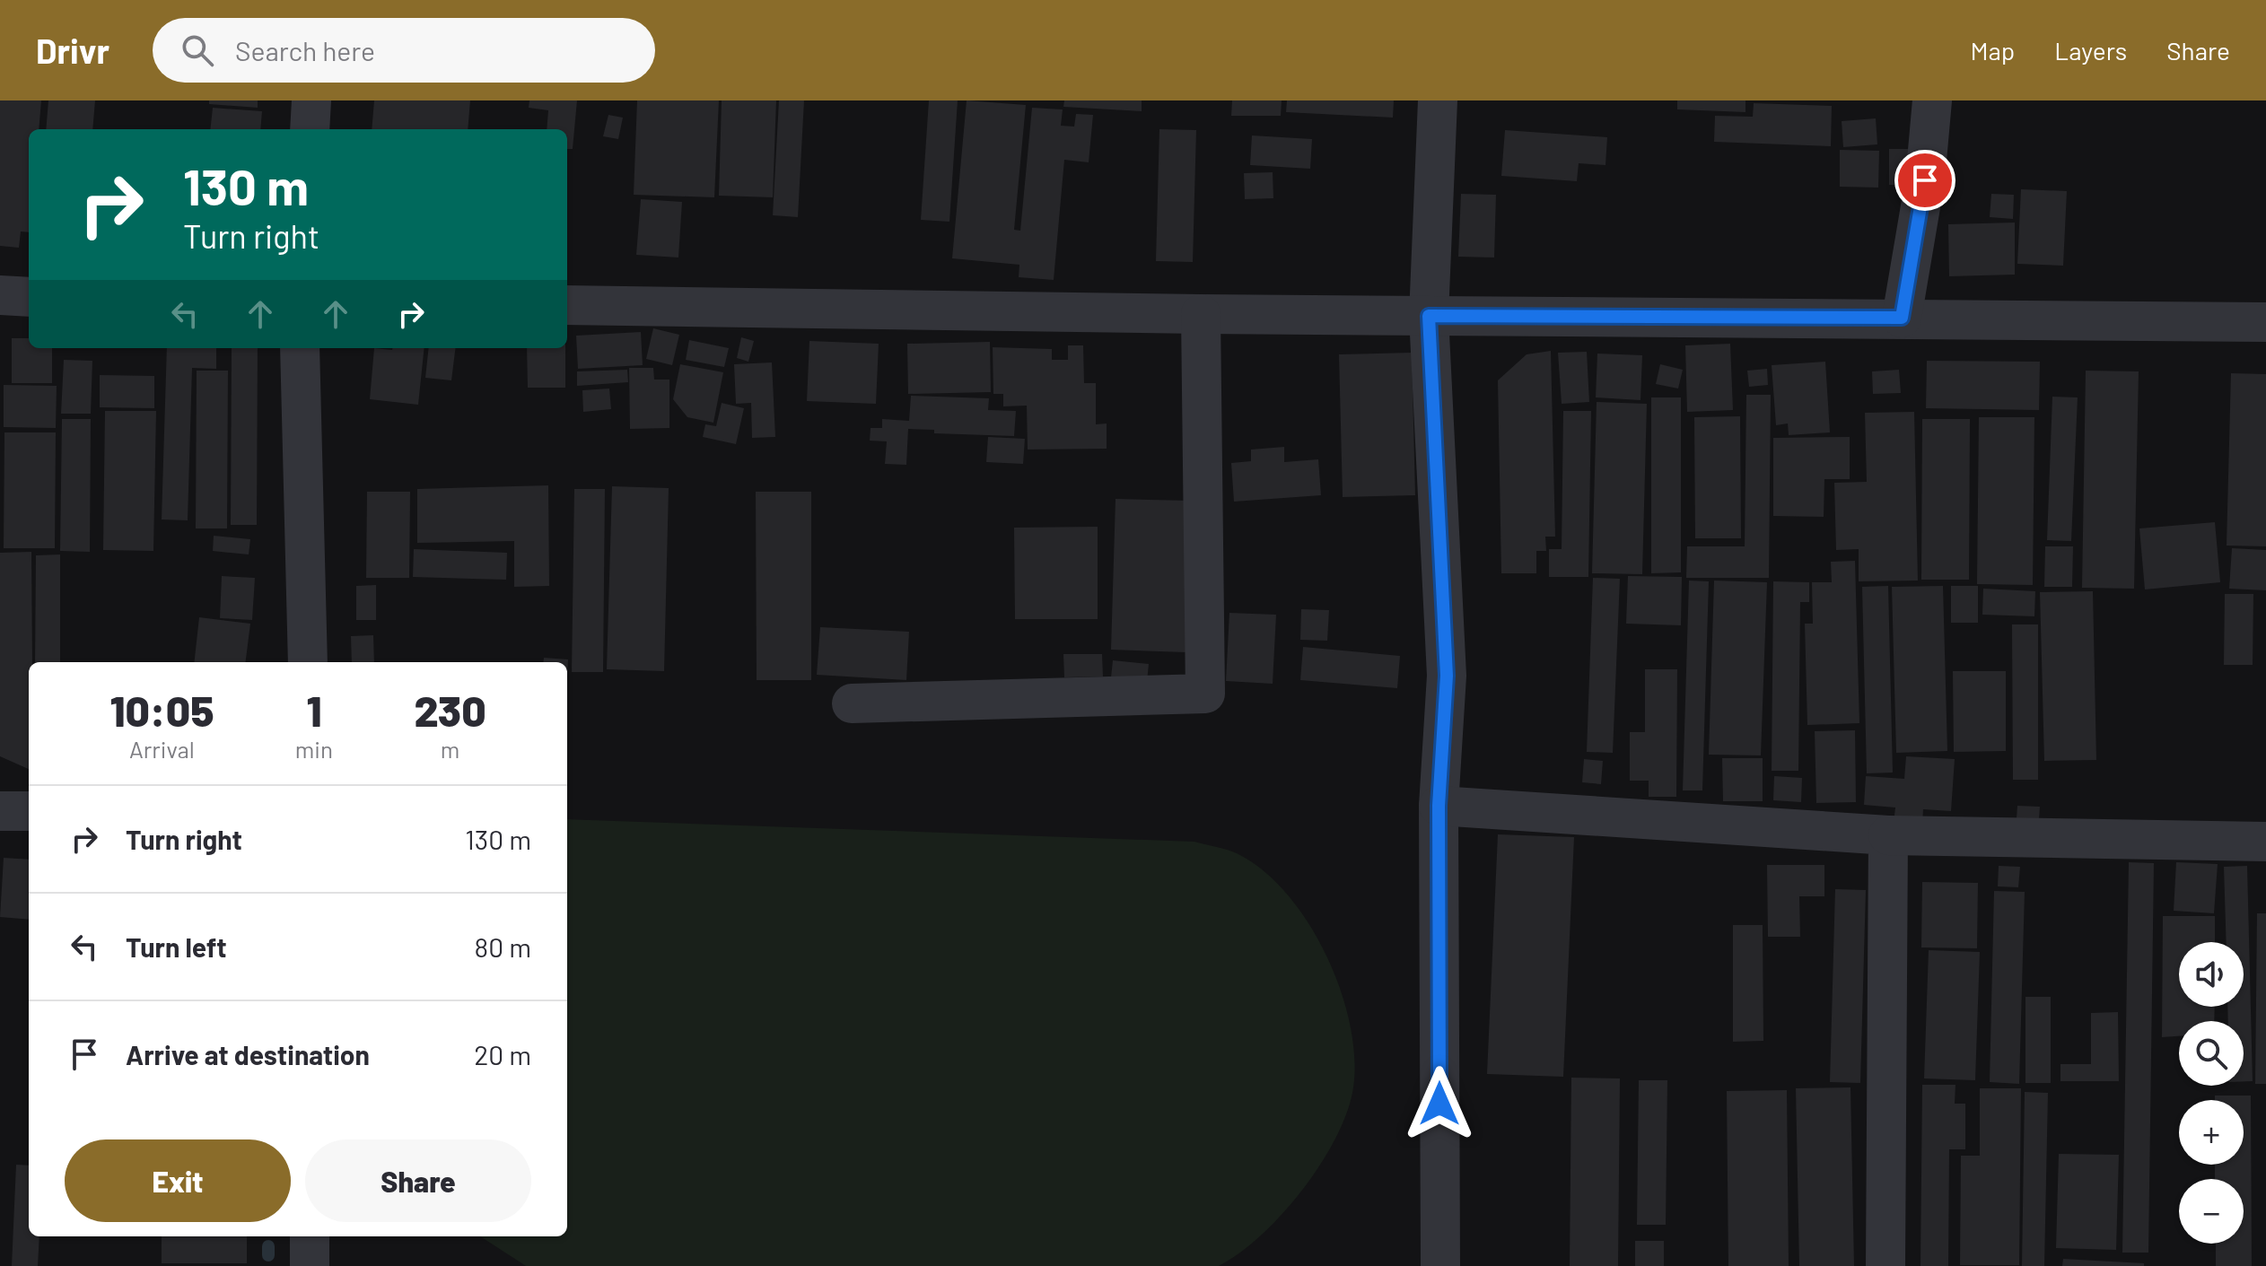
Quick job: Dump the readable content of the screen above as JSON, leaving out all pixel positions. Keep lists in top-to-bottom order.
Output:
{
  "page": {
    "header": "Drivr",
    "search": "Search here",
    "nav": ["Map", "Layers", "Share"],
    "turn": ["130 m", "Turn right"],
    "eta": [
      "10:05",
      "Arrival",
      "1",
      "min",
      "230",
      "m"
    ],
    "list": [
      {
        "name": "Turn right",
        "value": "130 m"
      },
      {
        "name": "Turn left",
        "value": "80 m"
      },
      {
        "name": "Arrive at destination",
        "value": "20 m"
      }
    ],
    "map_buttons": ["+", "−"],
    "buttons": ["Exit", "Share"]
  }
}
